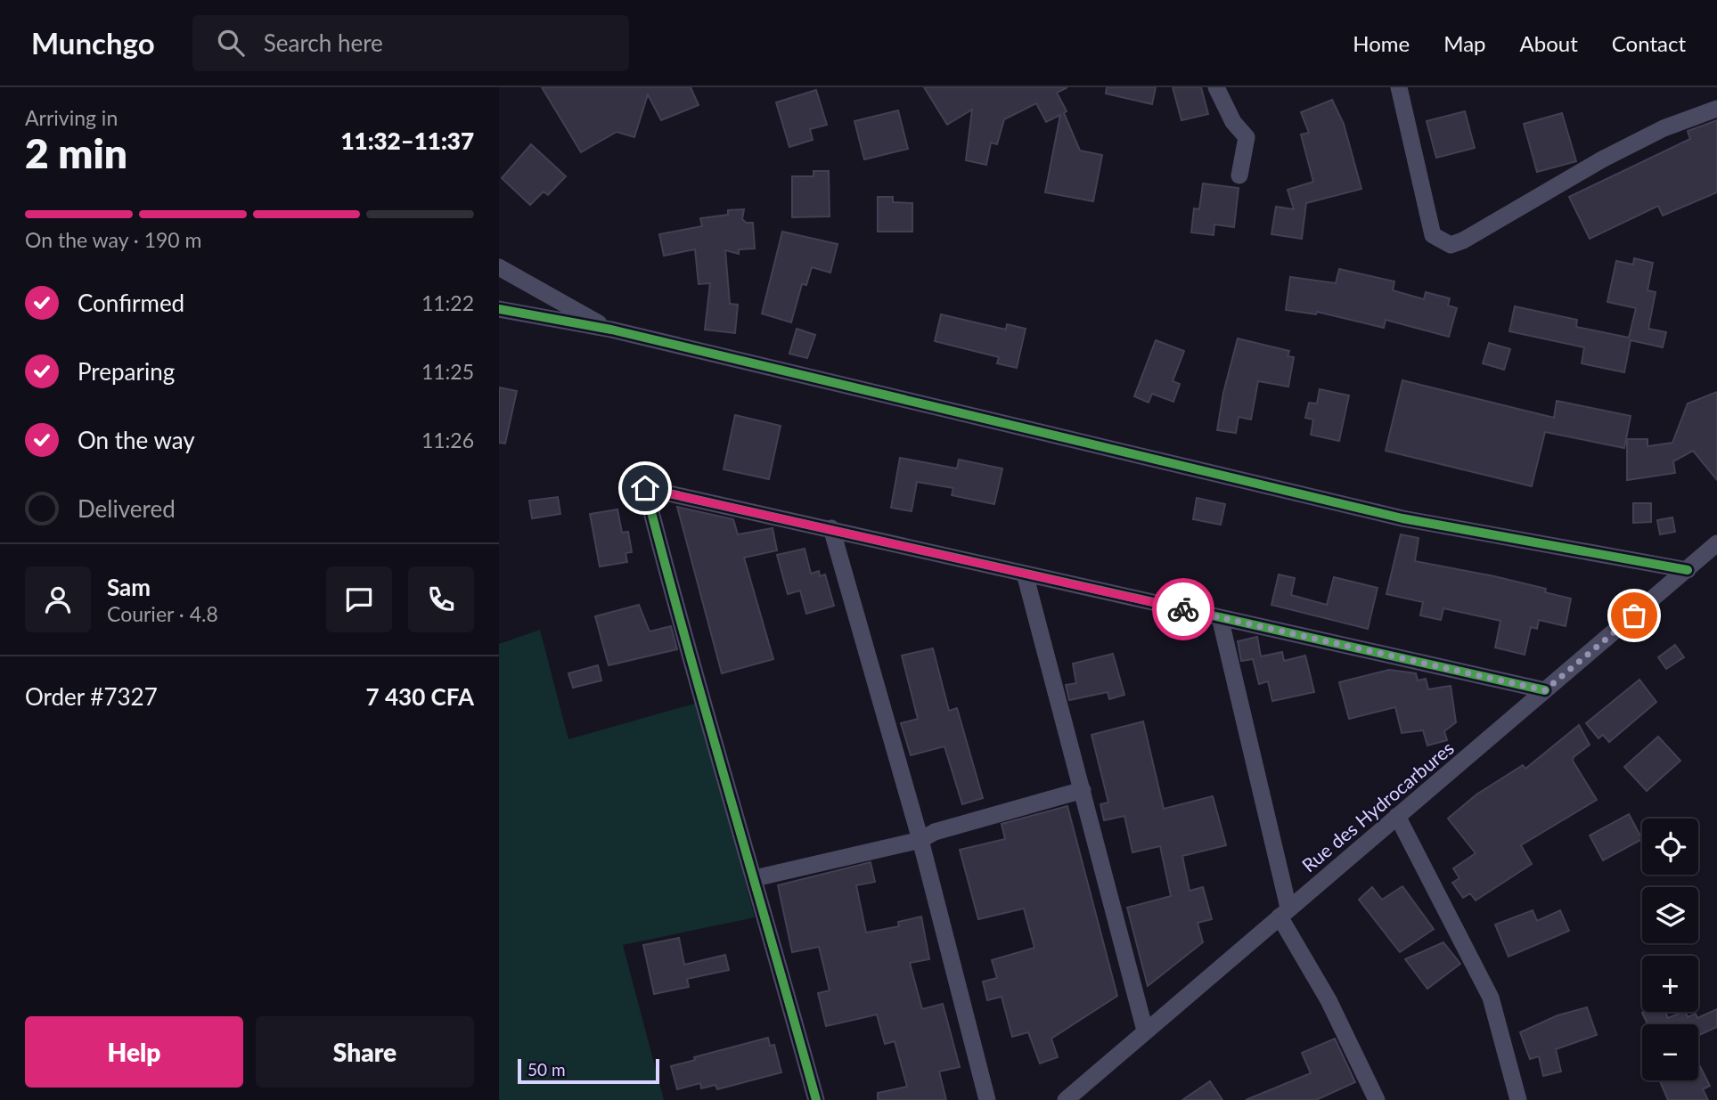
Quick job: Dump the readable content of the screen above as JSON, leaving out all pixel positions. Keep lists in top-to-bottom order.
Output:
{
  "streets": {
    "street": ["Rue des Hydrocarbures"]
  },
  "scale_bar": "50 m",
  "page": {
    "header": "Munchgo",
    "search": "Search here",
    "nav": [
      "Home",
      "Map",
      "About",
      "Contact"
    ],
    "heading": ["2 min", "Arriving in", "11:32–11:37"],
    "panel": [
      "Sam",
      "Courier · 4.8",
      "Order #7327",
      "7 430 CFA"
    ],
    "bar": "On the way · 190 m",
    "list": [
      ["Confirmed", "11:22"],
      ["Preparing", "11:25"],
      ["On the way", "11:26"],
      "Delivered"
    ],
    "map_buttons": ["+", "−"],
    "buttons": ["Help", "Share"],
    "scale": "50 m"
  }
}
